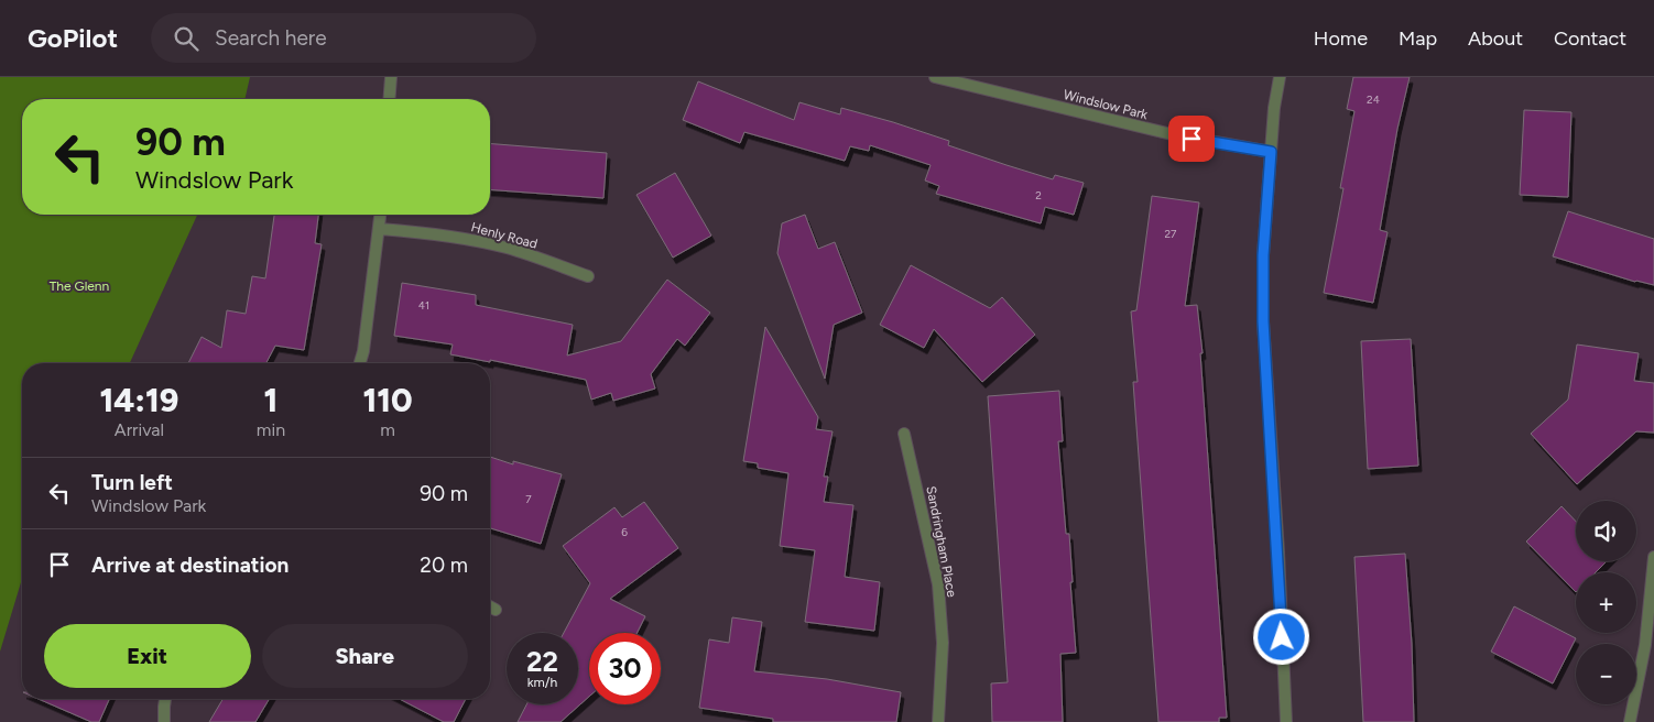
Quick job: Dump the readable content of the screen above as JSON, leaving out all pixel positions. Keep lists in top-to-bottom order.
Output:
{
  "streets": {
    "street": ["Windslow Park", "Henly Road", "Sandringham Place"]
  },
  "parks": ["The Glenn"],
  "house_numbers": [
    "24",
    "2",
    "27",
    "41",
    "7",
    "6"
  ],
  "page": {
    "header": "GoPilot",
    "search": "Search here",
    "nav": [
      "Home",
      "Map",
      "About",
      "Contact"
    ],
    "turn": ["90 m", "Windslow Park"],
    "eta": [
      "14:19",
      "Arrival",
      "1",
      "min",
      "110",
      "m"
    ],
    "list": [
      {
        "name": "Turn left",
        "note": "Windslow Park",
        "value": "90 m"
      },
      {
        "name": "Arrive at destination",
        "value": "20 m"
      }
    ],
    "map_buttons": ["+", "−"],
    "buttons": ["Exit", "Share"],
    "speed": "22 km/h",
    "limit": "30"
  }
}
